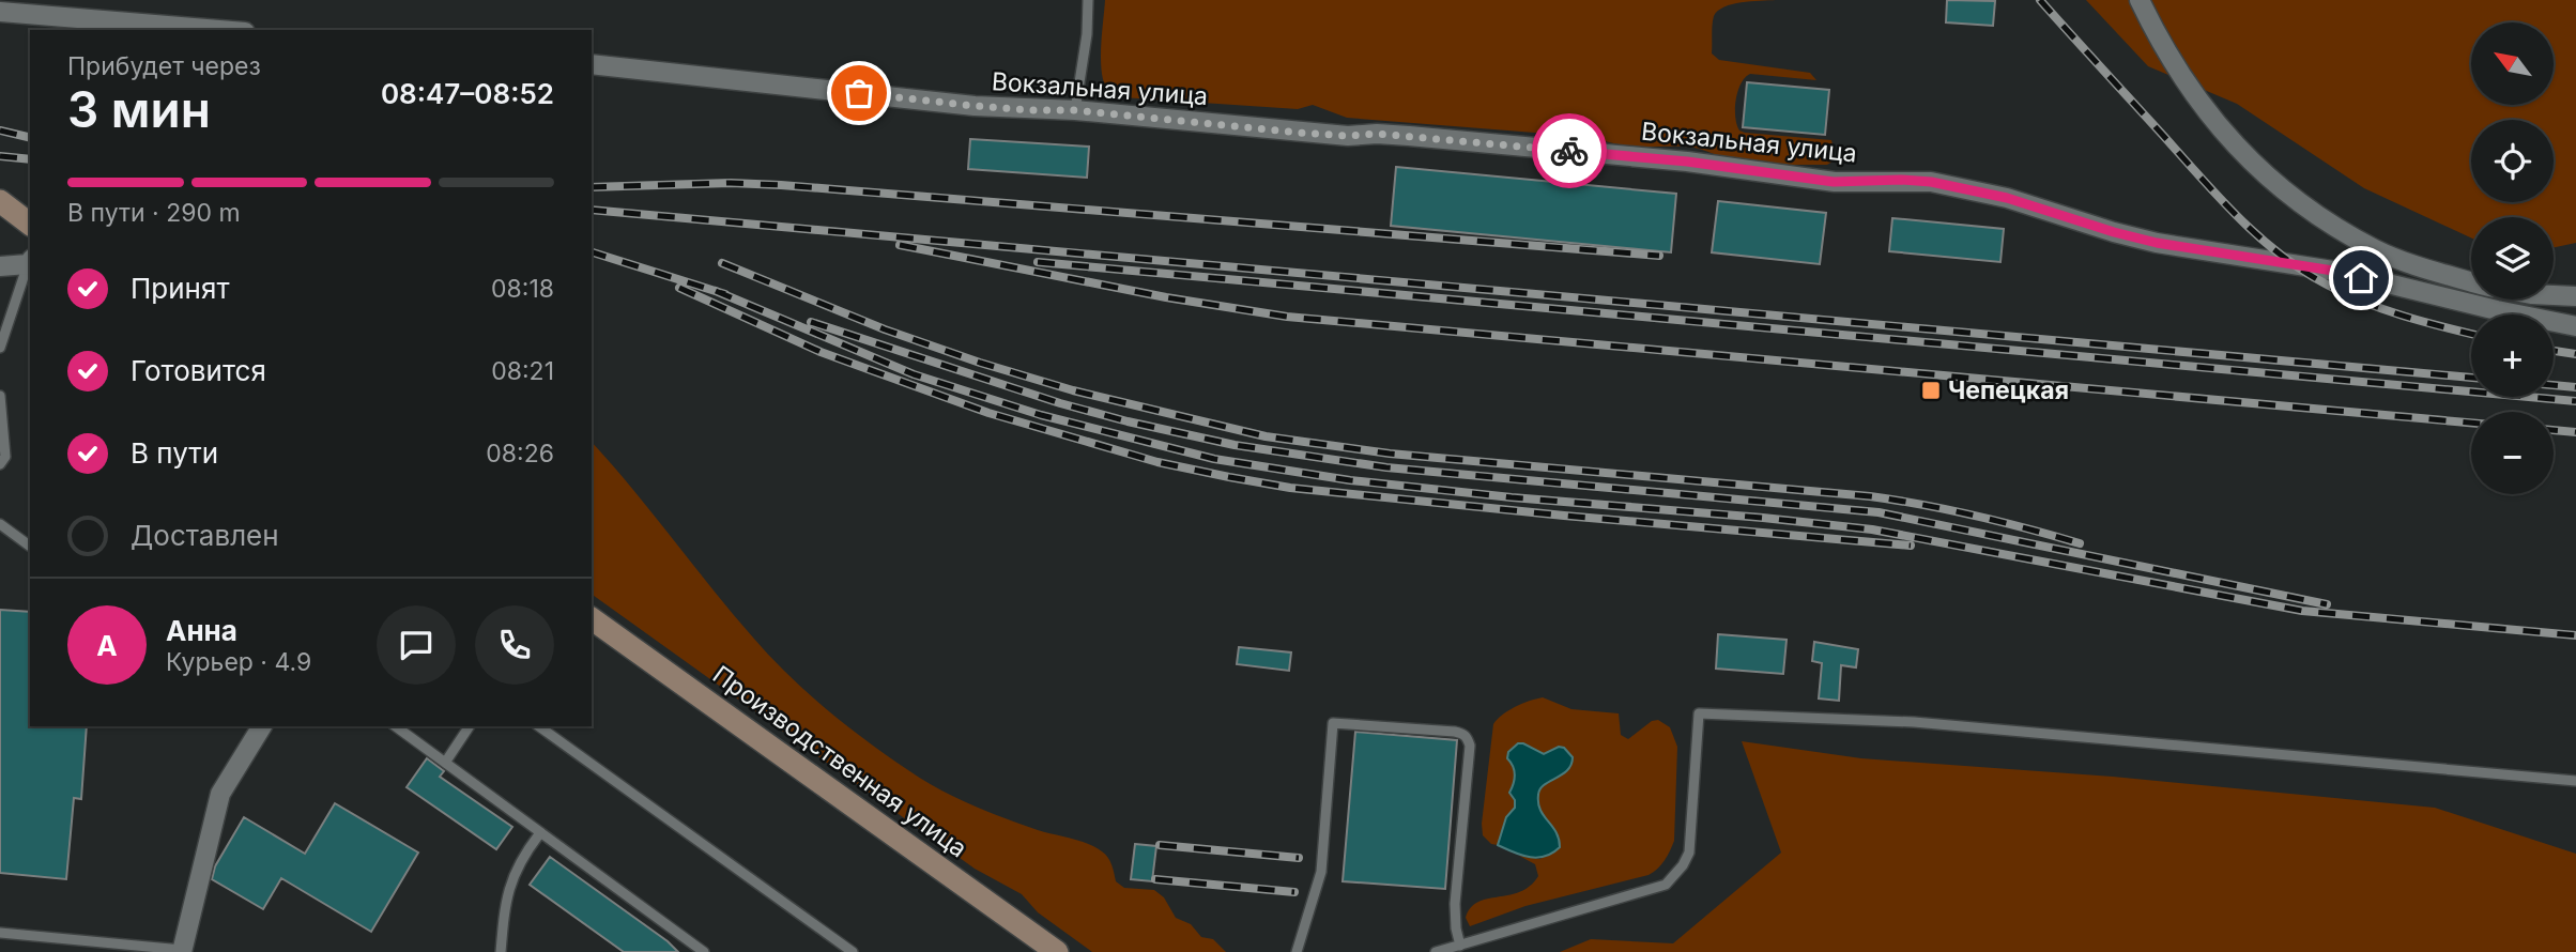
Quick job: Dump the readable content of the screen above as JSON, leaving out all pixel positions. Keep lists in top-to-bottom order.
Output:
{
  "streets": {
    "main road": ["Производственная улица"],
    "street": ["Вокзальная улица"]
  },
  "places": {
    "transit": ["Чепецкая"]
  },
  "north": "top left",
  "page": {
    "map_buttons": ["+", "−"],
    "heading": ["3 мин", "Прибудет через", "08:47–08:52"],
    "panel": ["Анна", "Курьер · 4.9"],
    "bar": "В пути · 290 m",
    "list": [
      ["Принят", "08:18"],
      ["Готовится", "08:21"],
      ["В пути", "08:26"],
      "Доставлен"
    ],
    "round": "А"
  }
}
